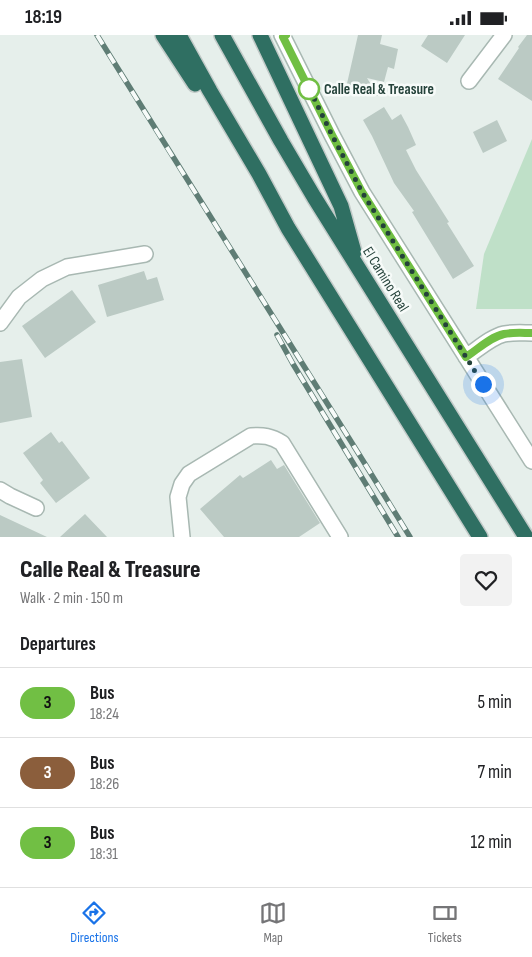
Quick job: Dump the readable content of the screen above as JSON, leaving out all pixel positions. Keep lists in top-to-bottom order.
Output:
{
  "streets": {
    "highway": ["El Camino Real"]
  },
  "places": ["Calle Real & Treasure"],
  "lines": ["bus line 3"],
  "page": {
    "status": "18:19",
    "heading": [
      ["Calle Real & Treasure", "Walk · 2 min · 150 m"],
      "Departures"
    ],
    "list": [
      {
        "mark": "3",
        "name": "Bus",
        "note": "18:24",
        "value": "5 min"
      },
      {
        "mark": "3",
        "name": "Bus",
        "note": "18:26",
        "value": "7 min"
      },
      {
        "mark": "3",
        "name": "Bus",
        "note": "18:31",
        "value": "12 min"
      }
    ],
    "tabs": ["Directions", "Map", "Tickets"]
  }
}
